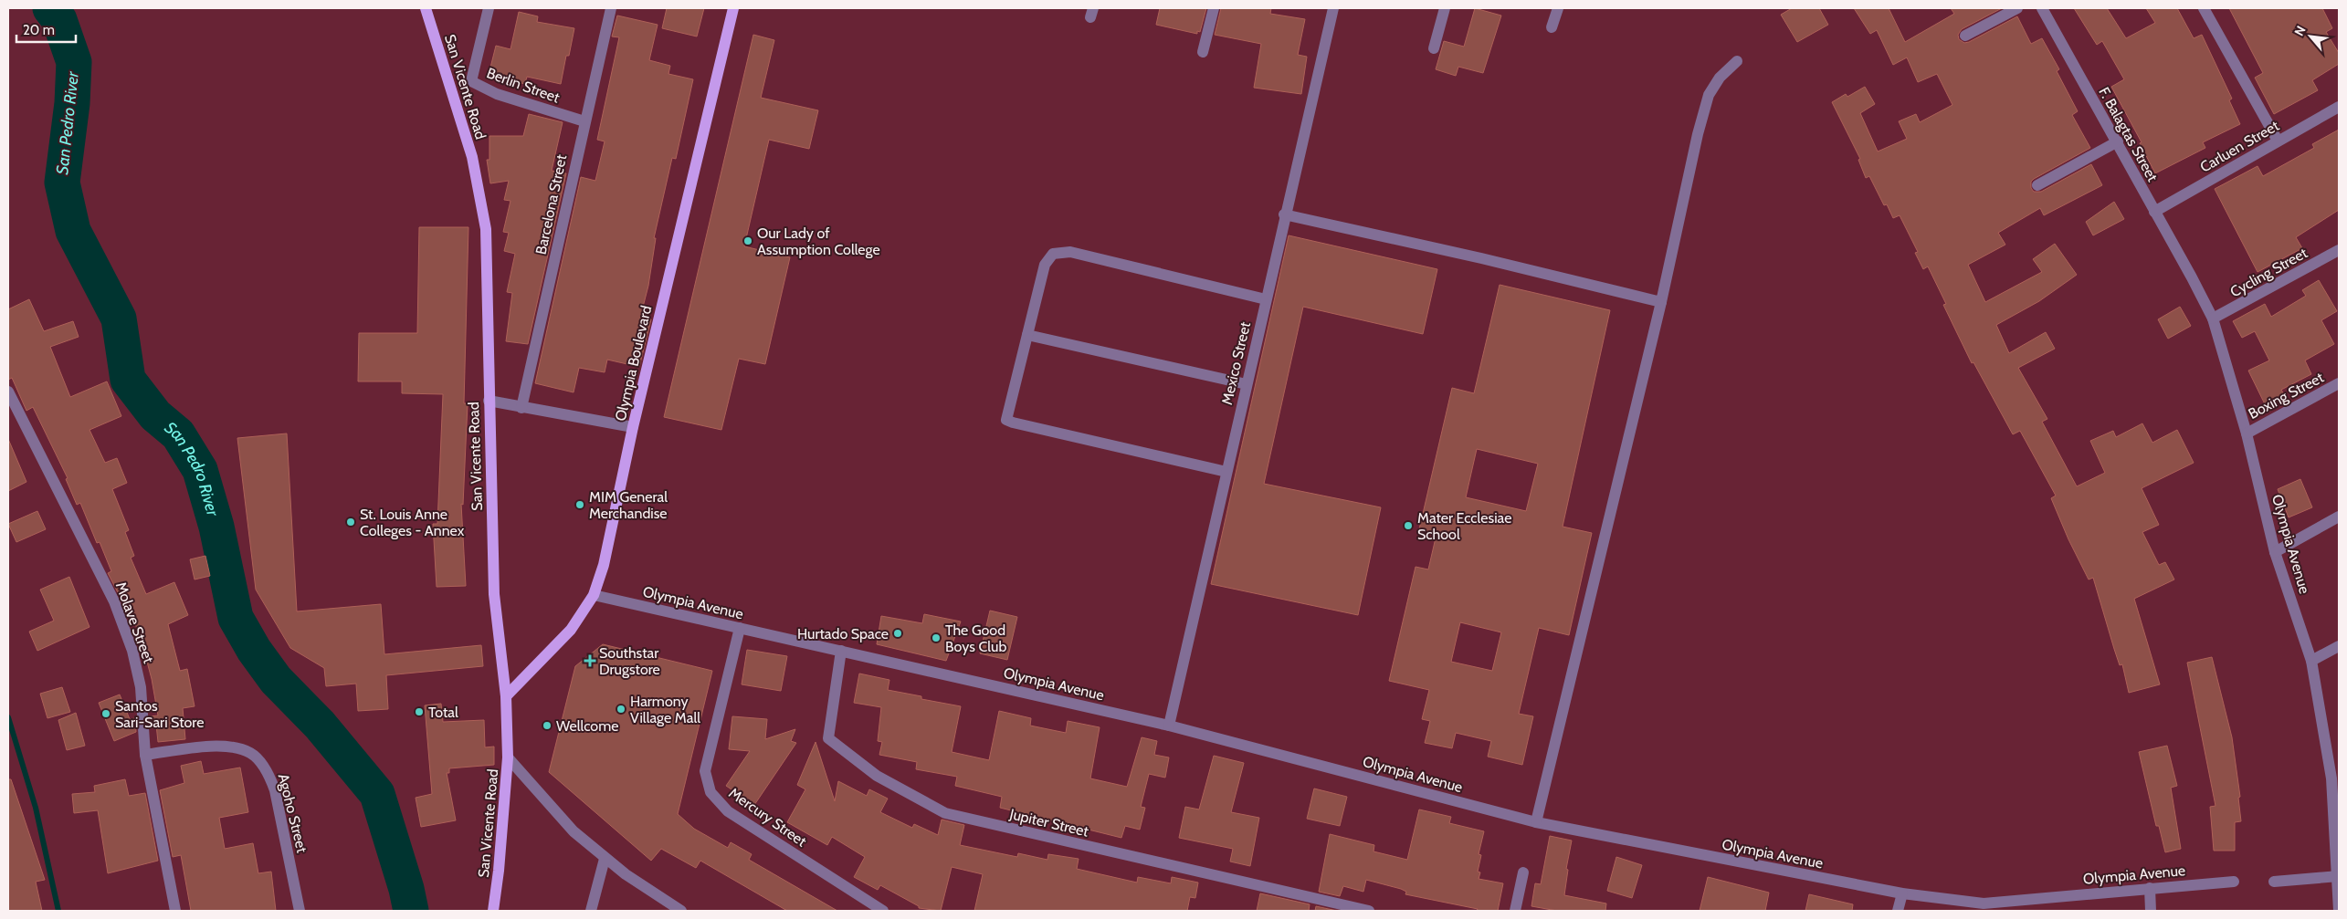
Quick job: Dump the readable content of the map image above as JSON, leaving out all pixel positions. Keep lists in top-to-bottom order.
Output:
{
  "streets": {
    "main road": ["San Vicente Road", "Olympia Boulevard"],
    "street": [
      "Berlin Street",
      "F. Balagtas Street",
      "Carluen Street",
      "Barcelona Street",
      "Cycling Street",
      "Mexico Street",
      "Boxing Street",
      "Olympia Avenue",
      "Molave Street",
      "Agoho Street",
      "Mercury Street",
      "Jupiter Street"
    ]
  },
  "crossings": [
    ["Berlin Street", "Barcelona Street"],
    ["San Vicente Road", "Olympia Boulevard"],
    ["F. Balagtas Street", "Carluen Street"],
    ["F. Balagtas Street", "Olympia Avenue"],
    ["Cycling Street", "Olympia Avenue"],
    ["Olympia Boulevard", "Olympia Avenue"],
    ["Mexico Street", "Olympia Avenue"],
    ["Boxing Street", "Olympia Avenue"],
    ["Olympia Avenue", "Mercury Street"],
    ["Olympia Avenue", "Jupiter Street"],
    ["Molave Street", "Agoho Street"]
  ],
  "water": ["San Pedro River"],
  "places": {
    "other": [
      "Our Lady of Assumption College",
      "MIM General Merchandise",
      "St. Louis Anne Colleges - Annex",
      "Mater Ecclesiae School",
      "Hurtado Space",
      "The Good Boys Club",
      "Harmony Village Mall",
      "Total",
      "Santos Sari-Sari Store",
      "Wellcome"
    ],
    "health": ["Southstar Drugstore"]
  },
  "scale_bar": "20 m",
  "north": "top left"
}
